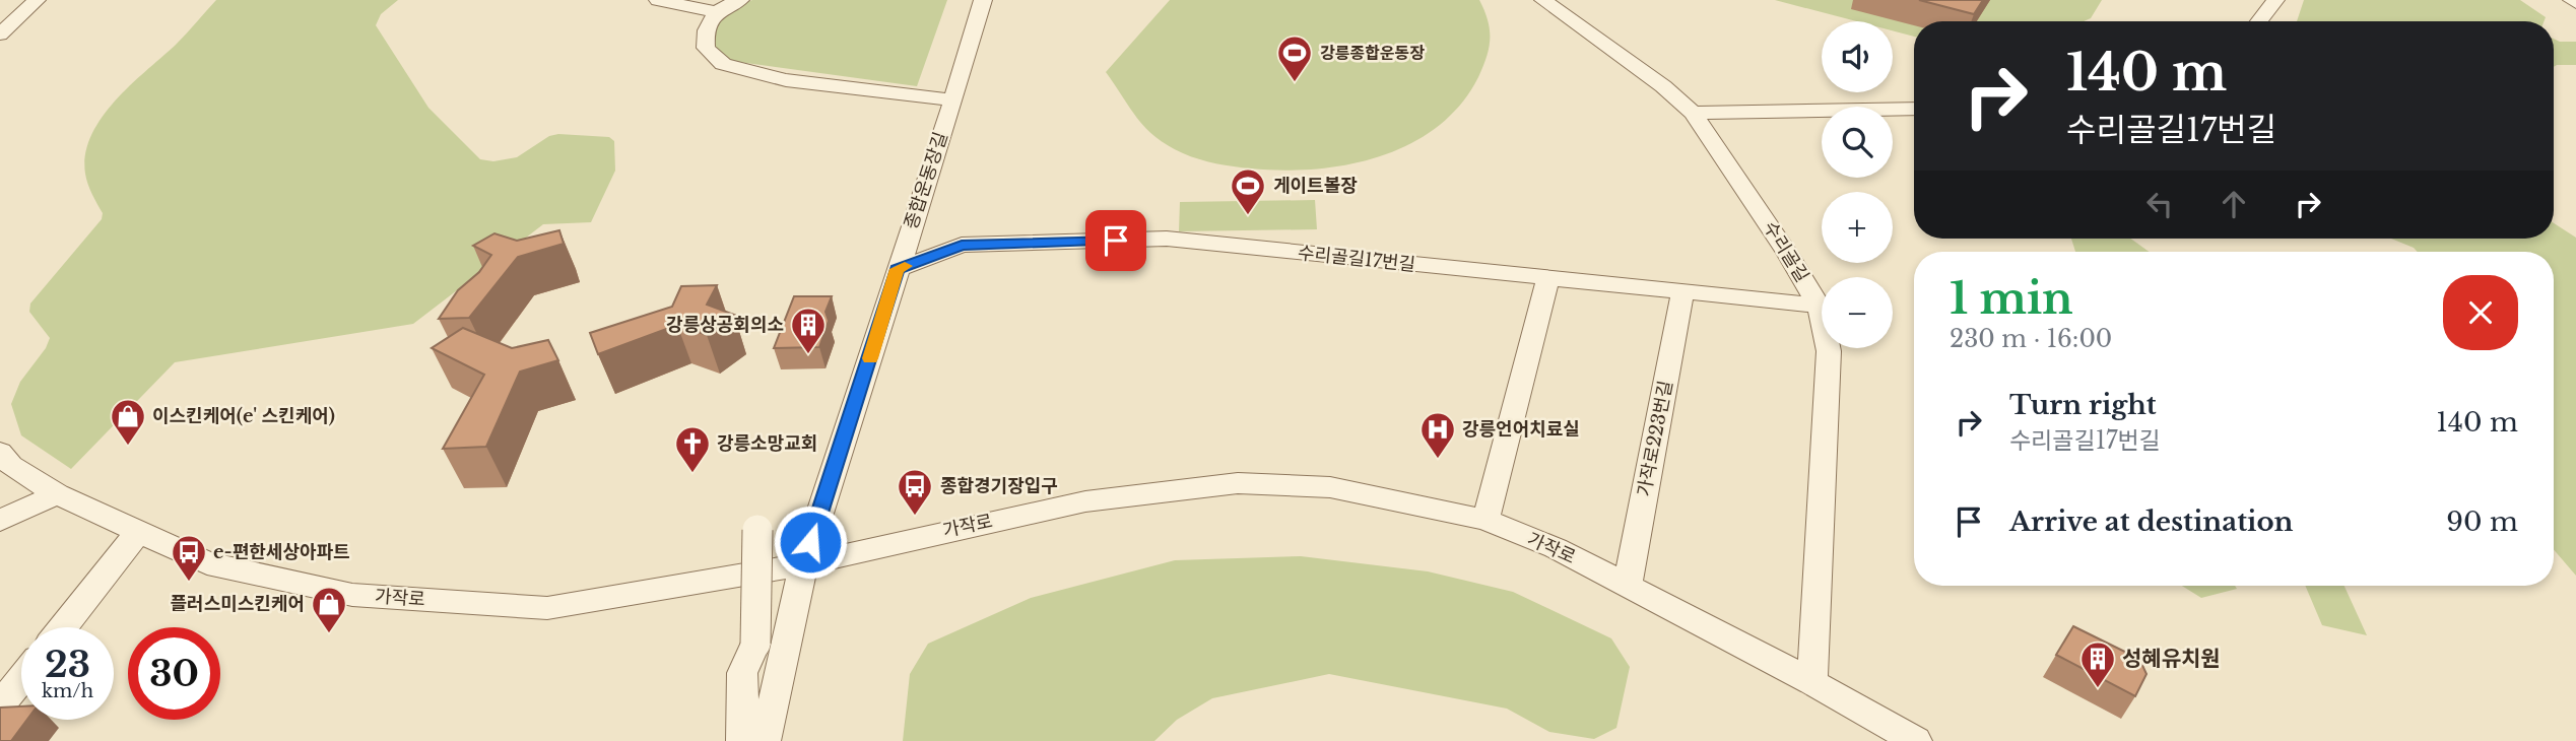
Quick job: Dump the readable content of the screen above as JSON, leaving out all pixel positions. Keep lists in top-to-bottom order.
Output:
{
  "streets": {
    "street": [
      "종합운동장길",
      "수리골길",
      "수리골길17번길",
      "가작로223번길",
      "가작로"
    ]
  },
  "crossings": [
    ["종합운동장길", "수리골길17번길"],
    ["종합운동장길", "가작로"],
    ["수리골길", "수리골길17번길"],
    ["수리골길", "가작로"],
    ["수리골길17번길", "가작로223번길"],
    ["가작로223번길", "가작로"]
  ],
  "places": {
    "sports": ["강릉종합운동장", "게이트볼장"],
    "building": ["강릉상공회의소", "성혜유치원"],
    "shop": ["이스킨케어(e' 스킨케어)", "플러스미스킨케어"],
    "hospital": ["강릉언어치료실"],
    "church": ["강릉소망교회"],
    "bus stop": ["종합경기장입구", "e-편한세상아파트"]
  },
  "page": {
    "map_buttons": ["+", "−"],
    "turn": ["140 m", "수리골길17번길"],
    "heading": ["1 min", "230 m · 16:00"],
    "list": [
      {
        "name": "Turn right",
        "note": "수리골길17번길",
        "value": "140 m"
      },
      {
        "name": "Arrive at destination",
        "value": "90 m"
      }
    ],
    "speed": "23 km/h",
    "limit": "30"
  }
}
